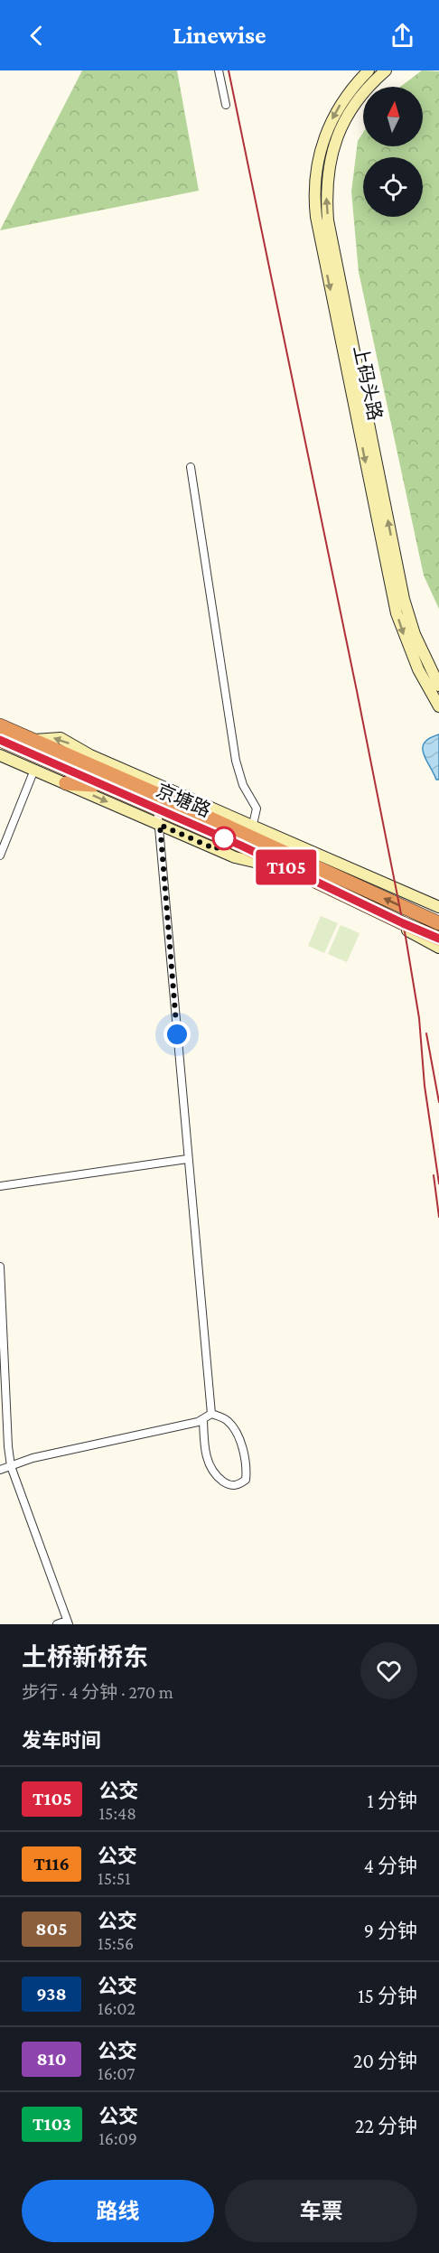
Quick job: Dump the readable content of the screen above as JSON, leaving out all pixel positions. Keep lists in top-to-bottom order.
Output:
{
  "streets": {
    "highway": ["京塘路"],
    "main road": ["上码头路"]
  },
  "lines": ["bus line T105"],
  "north": "top",
  "page": {
    "header": "Linewise",
    "on_map": "T105",
    "heading": [
      ["土桥新桥东", "步行 · 4 分钟 · 270 m"],
      "发车时间"
    ],
    "list": [
      {
        "mark": "T105",
        "name": "公交",
        "note": "15:48",
        "value": "1 分钟"
      },
      {
        "mark": "T116",
        "name": "公交",
        "note": "15:51",
        "value": "4 分钟"
      },
      {
        "mark": "805",
        "name": "公交",
        "note": "15:56",
        "value": "9 分钟"
      },
      {
        "mark": "938",
        "name": "公交",
        "note": "16:02",
        "value": "15 分钟"
      },
      {
        "mark": "810",
        "name": "公交",
        "note": "16:07",
        "value": "20 分钟"
      },
      {
        "mark": "T103",
        "name": "公交",
        "note": "16:09",
        "value": "22 分钟"
      }
    ],
    "buttons": ["路线", "车票"]
  }
}
